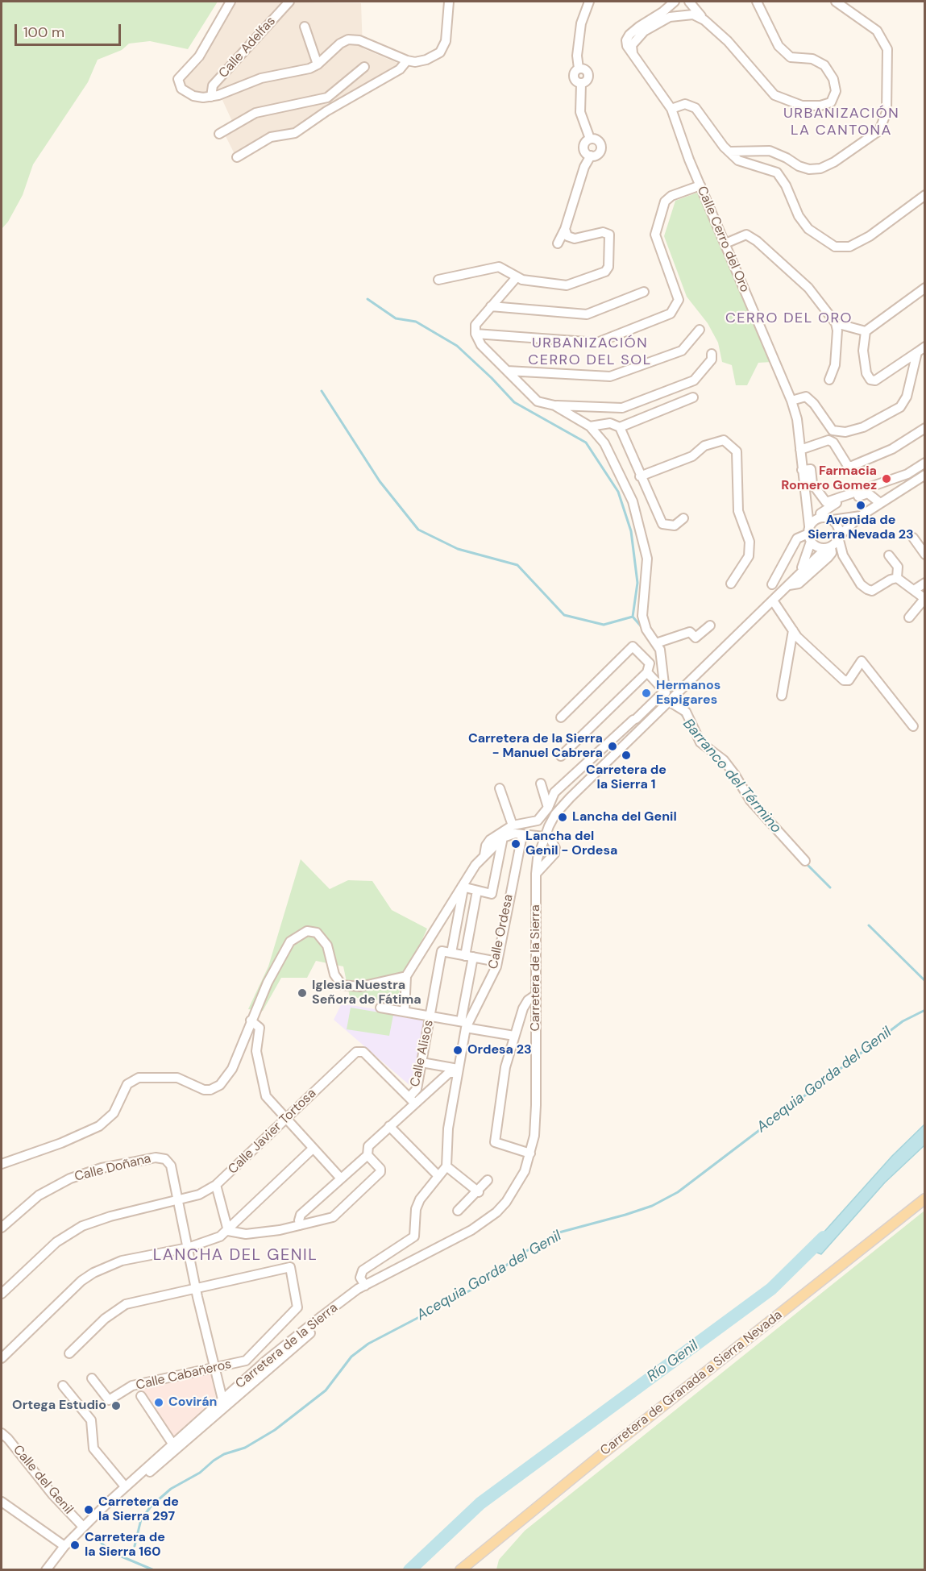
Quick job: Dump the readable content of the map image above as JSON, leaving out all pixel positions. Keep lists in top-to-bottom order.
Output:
{
  "streets": {
    "main road": ["Carretera de Granada a Sierra Nevada"],
    "street": [
      "Calle Adelfas",
      "Calle Cerro del Oro",
      "Calle Ordesa",
      "Carretera de la Sierra",
      "Calle Alisos",
      "Calle Javier Tortosa",
      "Calle Doñana",
      "Calle Cabañeros",
      "Calle del Genil"
    ]
  },
  "crossings": [
    ["Carretera de la Sierra", "Calle Doñana"],
    ["Carretera de la Sierra", "Calle del Genil"],
    ["Calle Alisos", "Calle Javier Tortosa"],
    ["Calle Javier Tortosa", "Calle Doñana"],
    ["Calle Doñana", "Calle Cabañeros"]
  ],
  "districts": [
    "URBANIZACIÓN LA CANTONA",
    "CERRO DEL ORO",
    "URBANIZACIÓN CERRO DEL SOL",
    "LANCHA DEL GENIL"
  ],
  "water": ["Barranco del Término", "Acequia Gorda del Genil", "Río Genil"],
  "places": [
    "Farmacia Romero Gomez",
    "Avenida de Sierra Nevada 23",
    "Hermanos Espigares",
    "Carretera de la Sierra - Manuel Cabrera",
    "Carretera de la Sierra 1",
    "Lancha del Genil",
    "Lancha del Genil - Ordesa",
    "Iglesia Nuestra Señora de Fátima",
    "Ordesa 23",
    "Covirán",
    "Ortega Estudio",
    "Carretera de la Sierra 297",
    "Carretera de la Sierra 160"
  ],
  "scale_bar": "100 m"
}
